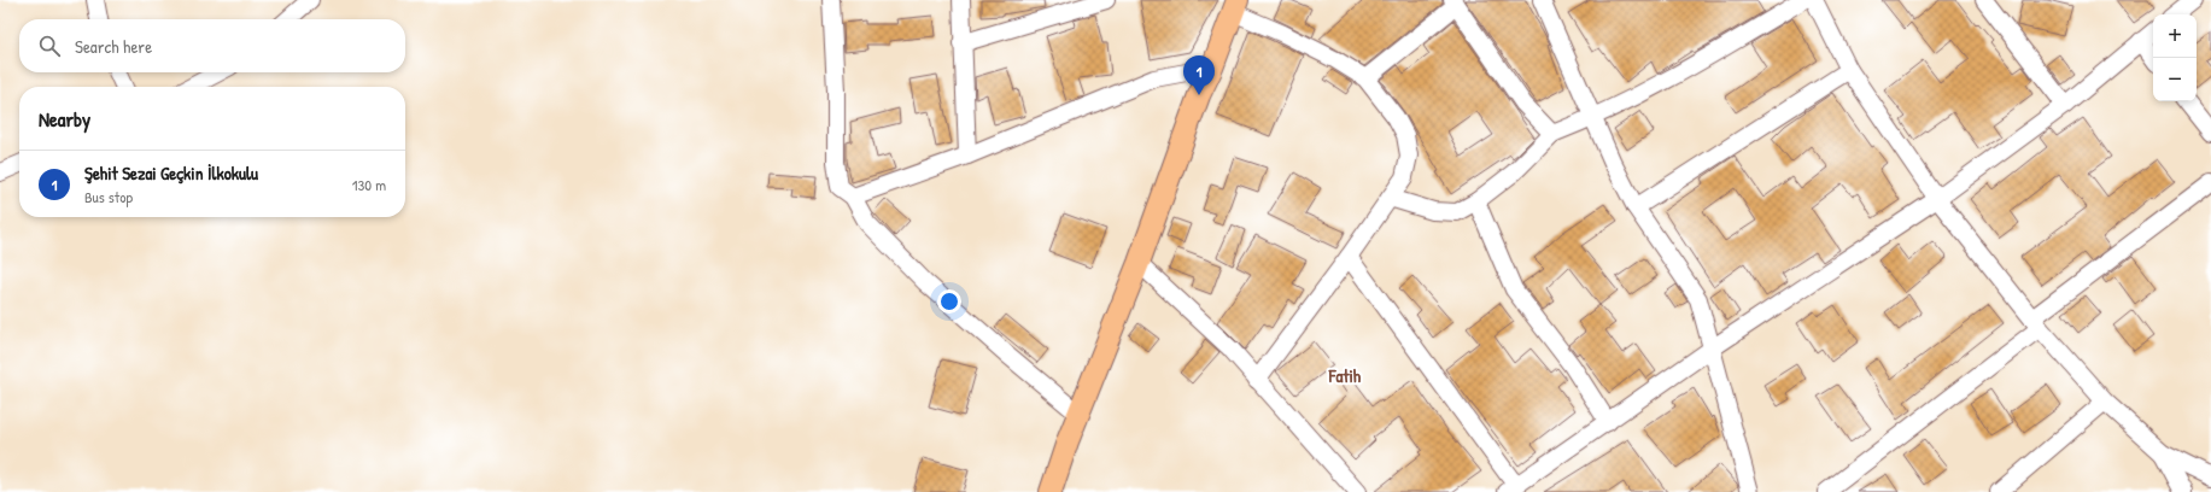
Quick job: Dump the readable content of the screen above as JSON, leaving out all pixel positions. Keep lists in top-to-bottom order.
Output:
{
  "districts": ["Fatih"],
  "page": {
    "map_buttons": ["+", "−"],
    "search": "Search here",
    "pins": "1",
    "heading": "Nearby",
    "list": [
      {
        "mark": "1",
        "name": "Şehit Sezai Geçkin İlkokulu",
        "note": "Bus stop",
        "value": "130 m"
      }
    ]
  }
}
